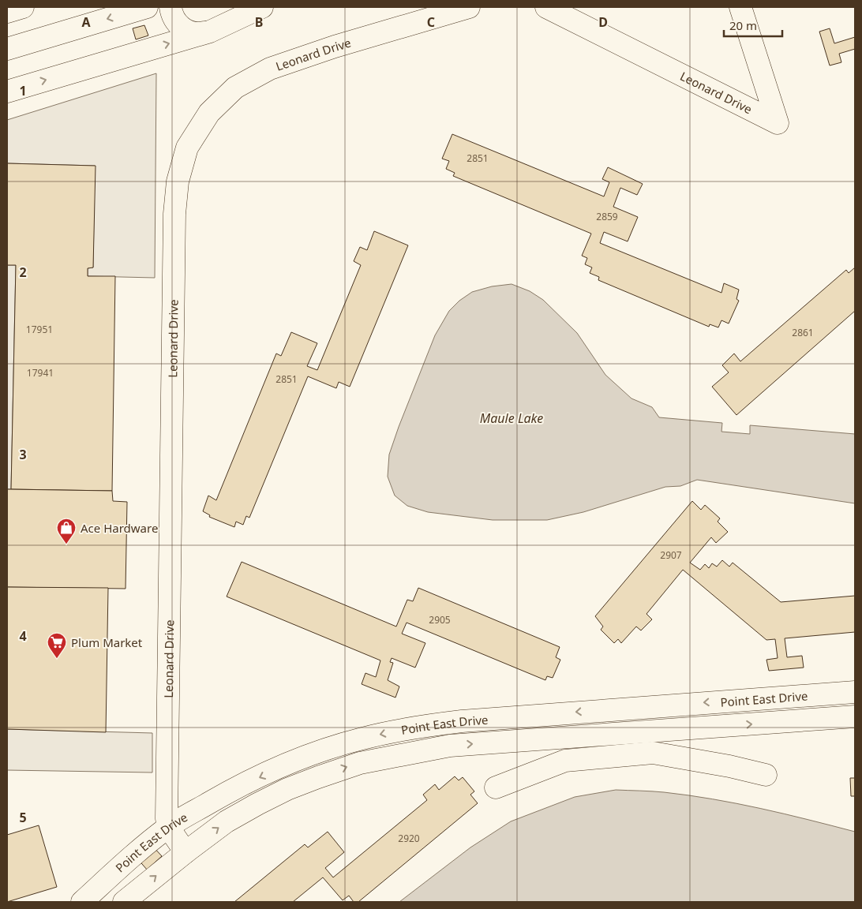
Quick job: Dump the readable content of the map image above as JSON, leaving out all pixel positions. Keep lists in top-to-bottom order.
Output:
{
  "streets": {
    "street": ["Leonard Drive", "Point East Drive"]
  },
  "crossings": [
    ["Leonard Drive", "Point East Drive"]
  ],
  "water": ["Maule Lake"],
  "places": {
    "shop": ["Ace Hardware"],
    "supermarket": ["Plum Market"]
  },
  "house_numbers": [
    "2851",
    "2859",
    "17951",
    "2861",
    "17941",
    "2851",
    "2907",
    "2905",
    "2920"
  ],
  "scale_bar": "20 m",
  "grid": {
    "columns": [
      "A",
      "B",
      "C",
      "D"
    ],
    "rows": [
      "1",
      "2",
      "3",
      "4",
      "5"
    ]
  }
}
